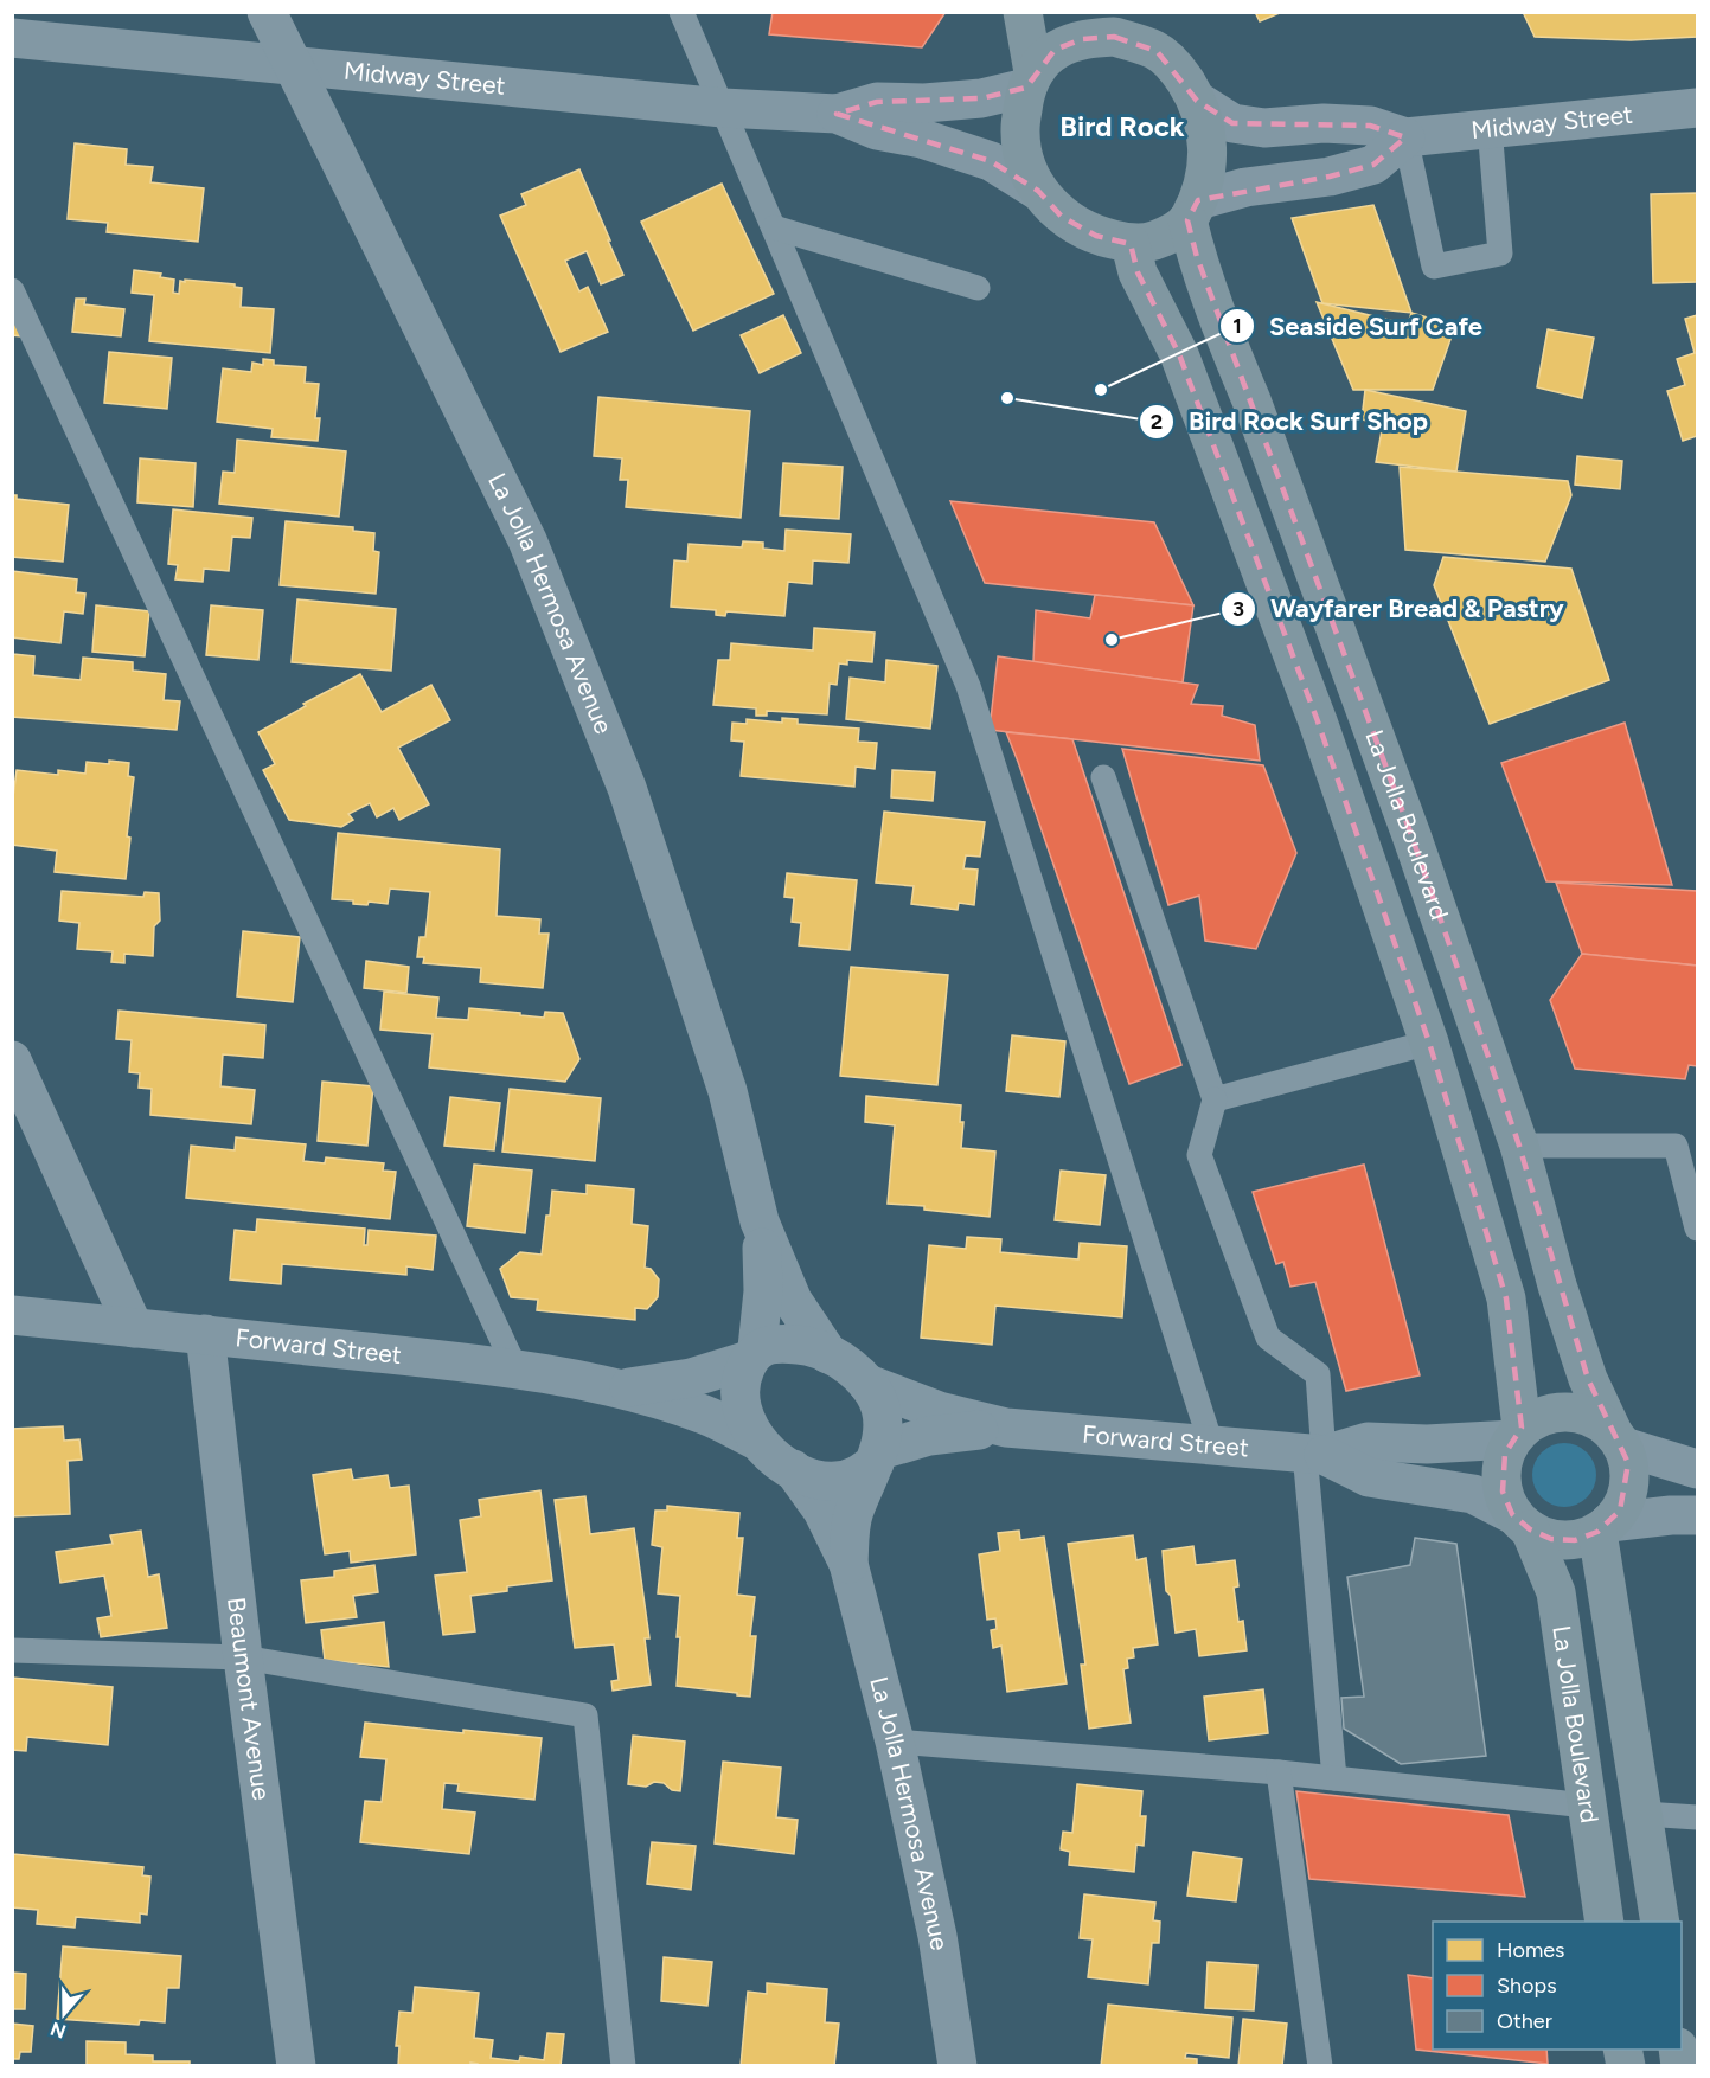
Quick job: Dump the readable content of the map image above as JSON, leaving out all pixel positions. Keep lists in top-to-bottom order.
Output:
{
  "streets": {
    "main road": ["La Jolla Boulevard"],
    "street": [
      "Midway Street",
      "La Jolla Hermosa Avenue",
      "Forward Street",
      "Beaumont Avenue"
    ]
  },
  "crossings": [
    ["Midway Street", "La Jolla Hermosa Avenue"],
    ["Midway Street", "La Jolla Boulevard"],
    ["La Jolla Hermosa Avenue", "Forward Street"],
    ["La Jolla Boulevard", "Forward Street"],
    ["Forward Street", "Beaumont Avenue"]
  ],
  "districts": ["Bird Rock"],
  "places": ["Seaside Surf Cafe", "Bird Rock Surf Shop", "Wayfarer Bread & Pastry"],
  "legend": ["Homes", "Shops", "Other"],
  "north": "bottom"
}
